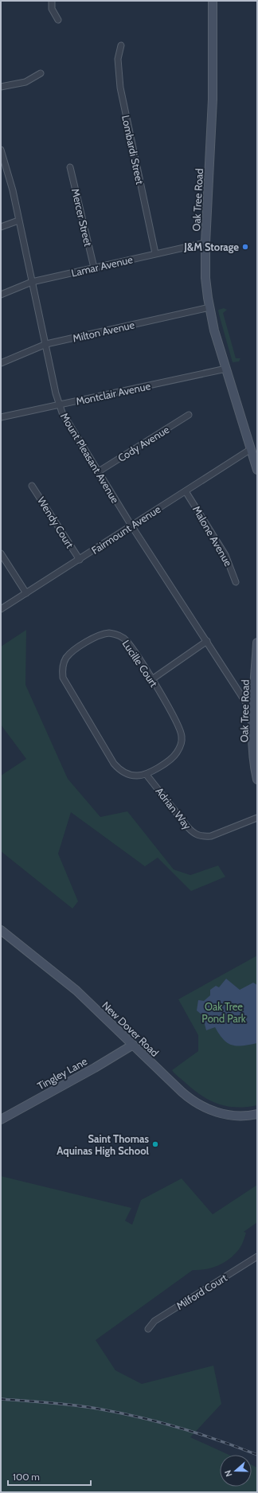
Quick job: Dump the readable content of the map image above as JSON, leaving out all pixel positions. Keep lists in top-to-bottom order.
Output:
{
  "streets": {
    "main road": ["Oak Tree Road", "New Dover Road", "Tingley Lane"],
    "street": [
      "Lombardi Street",
      "Mercer Street",
      "Lamar Avenue",
      "Milton Avenue",
      "Montclair Avenue",
      "Cody Avenue",
      "Mount Pleasant Avenue",
      "Wendy Court",
      "Fairmount Avenue",
      "Malone Avenue",
      "Lucille Court",
      "Adrian Way",
      "Milford Court"
    ]
  },
  "crossings": [
    ["Lombardi Street", "Lamar Avenue"],
    ["Oak Tree Road", "Lamar Avenue"],
    ["Oak Tree Road", "Milton Avenue"],
    ["Oak Tree Road", "Montclair Avenue"],
    ["Oak Tree Road", "Mount Pleasant Avenue"],
    ["Oak Tree Road", "Fairmount Avenue"],
    ["Mercer Street", "Lamar Avenue"],
    ["Lamar Avenue", "Mount Pleasant Avenue"],
    ["Milton Avenue", "Mount Pleasant Avenue"],
    ["Montclair Avenue", "Mount Pleasant Avenue"],
    ["Cody Avenue", "Mount Pleasant Avenue"],
    ["Mount Pleasant Avenue", "Fairmount Avenue"],
    ["Wendy Court", "Fairmount Avenue"],
    ["Fairmount Avenue", "Malone Avenue"],
    ["Lucille Court", "Adrian Way"],
    ["New Dover Road", "Tingley Lane"]
  ],
  "parks": ["Oak Tree Pond Park"],
  "places": ["J&M Storage", "Saint Thomas Aquinas High School"],
  "scale_bar": "100 m",
  "north": "left"
}
